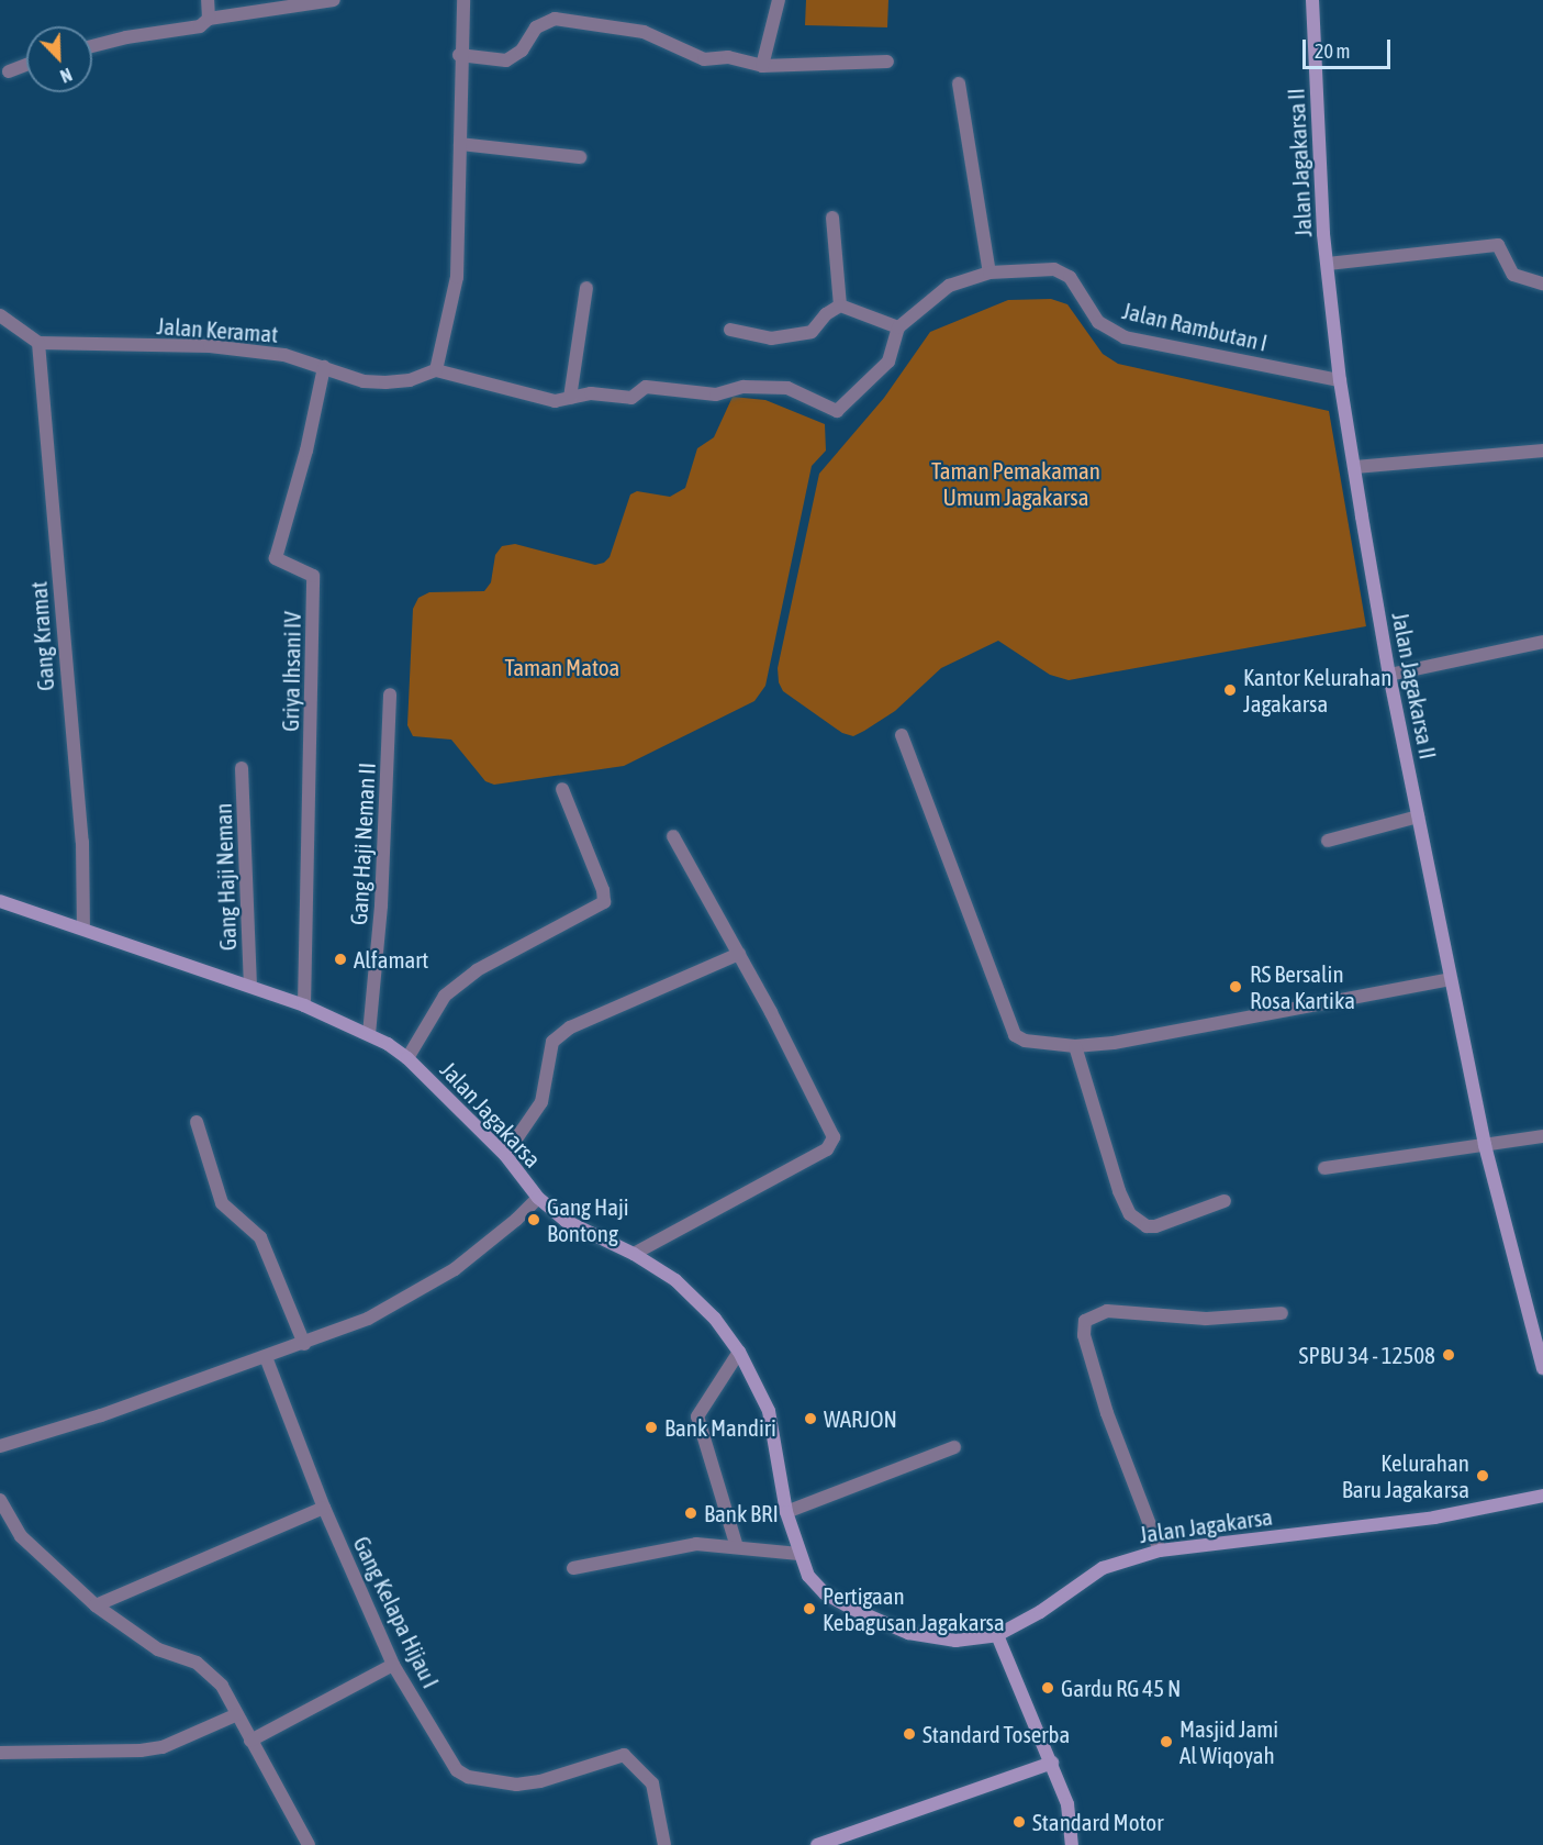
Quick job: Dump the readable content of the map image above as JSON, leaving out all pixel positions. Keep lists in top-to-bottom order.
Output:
{
  "streets": {
    "main road": ["Jalan Jagakarsa II", "Jalan Jagakarsa"],
    "street": [
      "Jalan Rambutan I",
      "Jalan Keramat",
      "Gang Kramat",
      "Griya Ihsani IV",
      "Gang Haji Neman II",
      "Gang Haji Neman",
      "Gang Kelapa Hijau I"
    ]
  },
  "crossings": [
    ["Jalan Jagakarsa II", "Jalan Rambutan I"],
    ["Jalan Keramat", "Gang Kramat"],
    ["Jalan Keramat", "Griya Ihsani IV"],
    ["Gang Kramat", "Jalan Jagakarsa"],
    ["Griya Ihsani IV", "Jalan Jagakarsa"],
    ["Gang Haji Neman II", "Jalan Jagakarsa"],
    ["Gang Haji Neman", "Jalan Jagakarsa"]
  ],
  "parks": ["Taman Pemakaman Umum Jagakarsa", "Taman Matoa"],
  "places": [
    "Kantor Kelurahan Jagakarsa",
    "Alfamart",
    "RS Bersalin Rosa Kartika",
    "Gang Haji Bontong",
    "SPBU 34 - 12508",
    "WARJON",
    "Bank Mandiri",
    "Kelurahan Baru Jagakarsa",
    "Bank BRI",
    "Pertigaan Kebagusan Jagakarsa",
    "Gardu RG 45 N",
    "Standard Toserba",
    "Masjid Jami Al Wiqoyah",
    "Standard Motor"
  ],
  "scale_bar": "20 m",
  "north": "bottom right"
}
